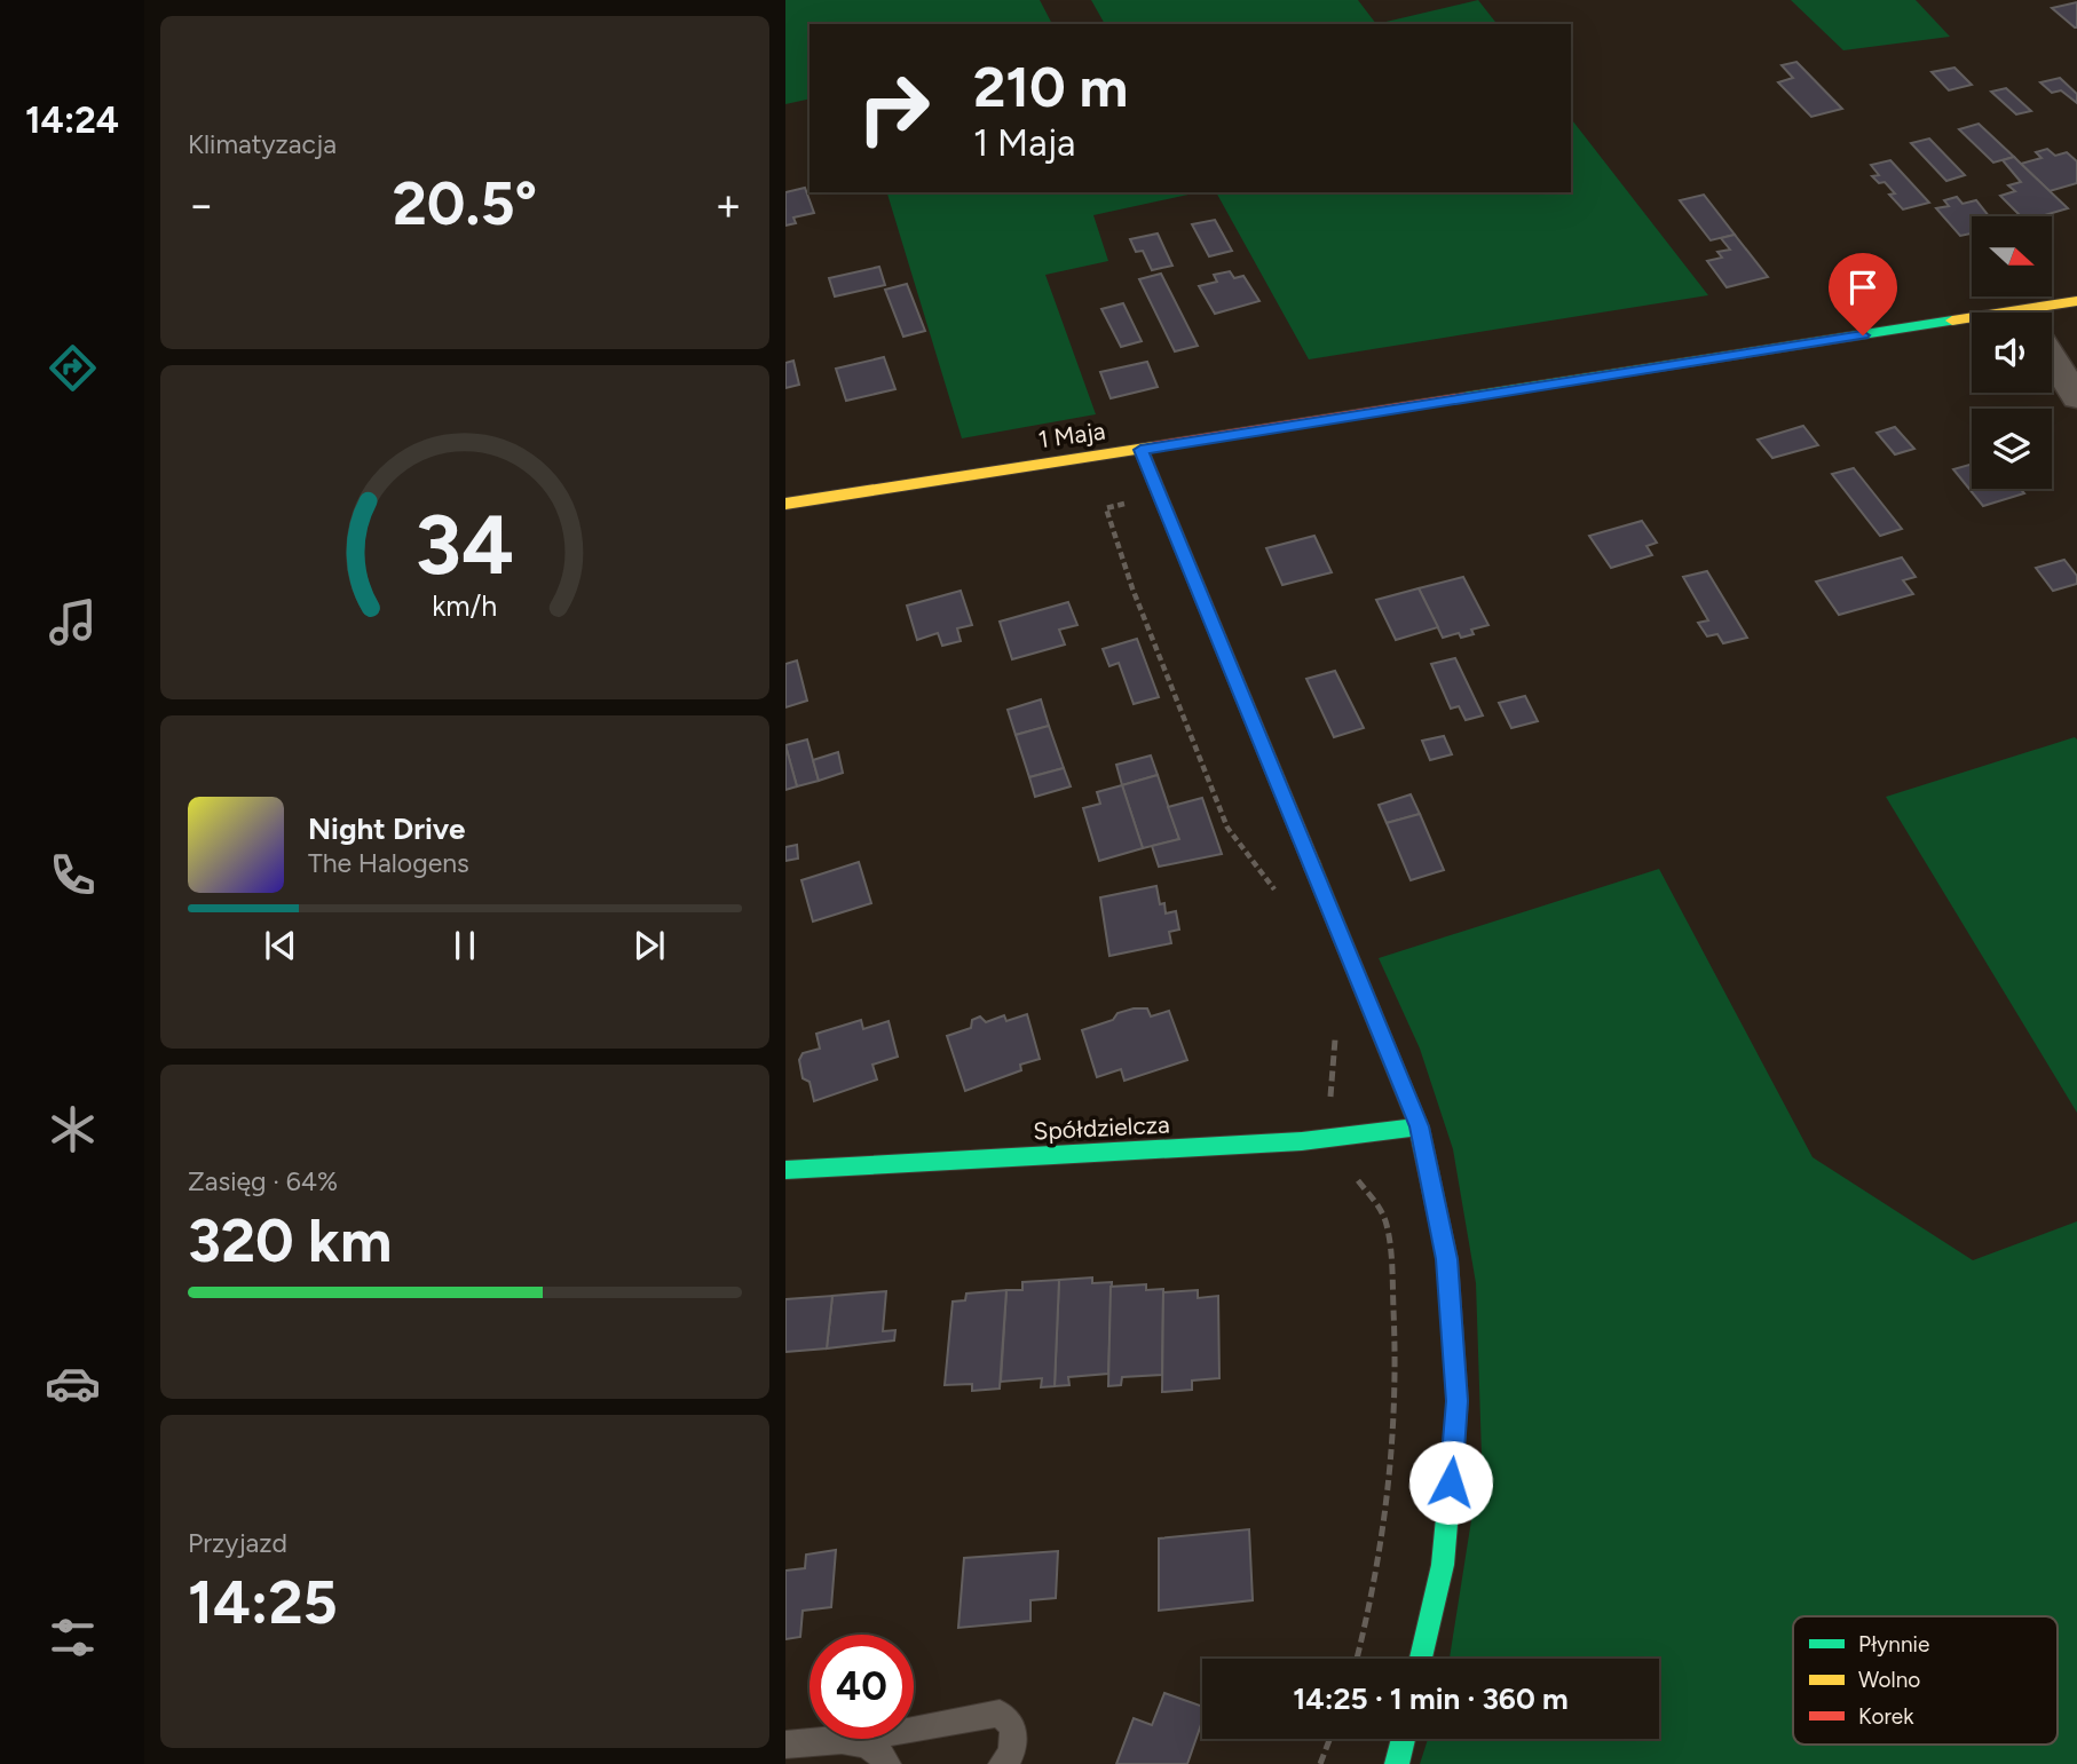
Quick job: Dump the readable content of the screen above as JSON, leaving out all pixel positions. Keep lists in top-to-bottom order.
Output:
{
  "streets": {
    "street": ["1 Maja", "Spółdzielcza"]
  },
  "legend": ["Płynnie", "Wolno", "Korek"],
  "north": "right",
  "page": {
    "tabs": "14:24",
    "tile": [
      "Klimatyzacja",
      ["Zasięg · 64%", "320 km"],
      ["Przyjazd", "14:25"]
    ],
    "turn": ["210 m", "1 Maja"],
    "heat": ["−", "20.5°", "+"],
    "song": ["Night Drive", "The Halogens"],
    "limit": "40",
    "trip": "14:25 · 1 min · 360 m",
    "gauge": ["34", "km/h"]
  }
}
